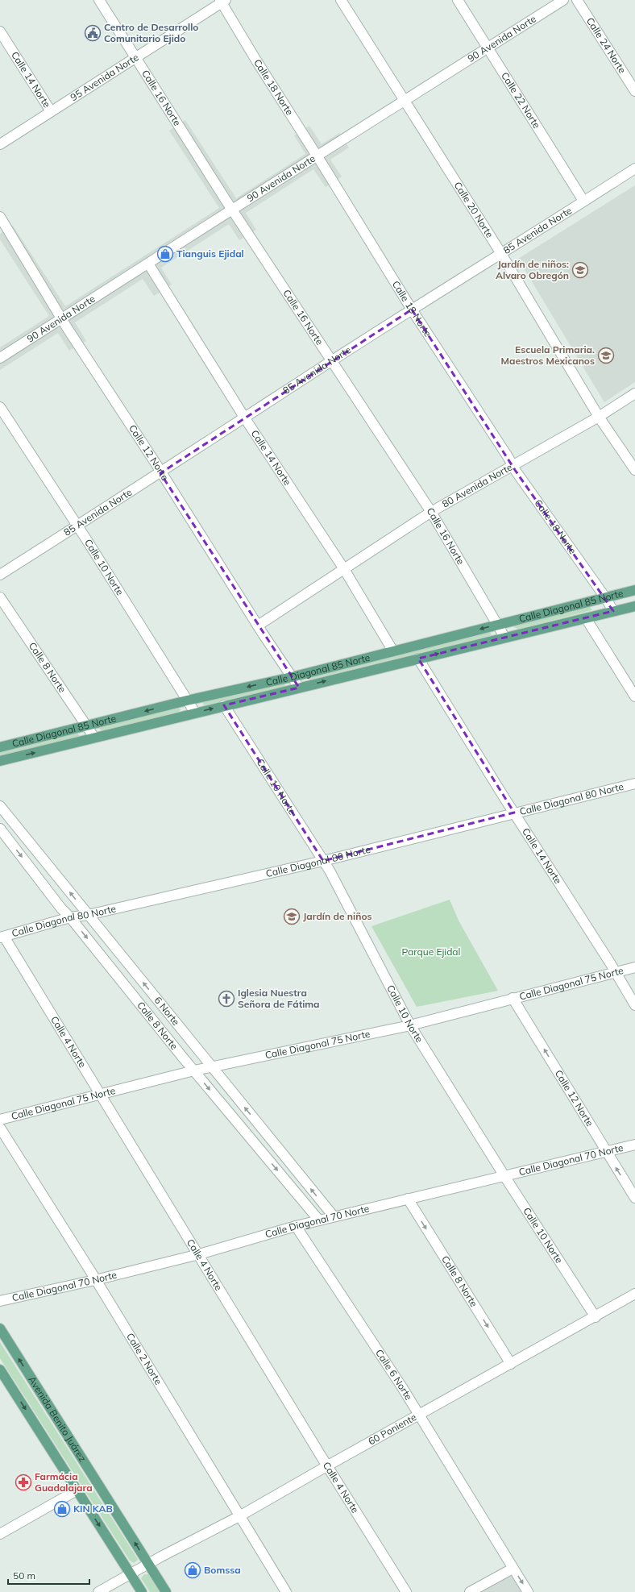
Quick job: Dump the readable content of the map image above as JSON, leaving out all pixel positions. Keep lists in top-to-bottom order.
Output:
{
  "streets": {
    "main road": ["Calle Diagonal 85 Norte", "Avenida Benito Juárez"],
    "street": [
      "90 Avenida Norte",
      "Calle 24 Norte",
      "95 Avenida Norte",
      "Calle 14 Norte",
      "Calle 18 Norte",
      "Calle 16 Norte",
      "Calle 22 Norte",
      "Calle 20 Norte",
      "85 Avenida Norte",
      "Calle 12 Norte",
      "80 Avenida Norte",
      "Calle 10 Norte",
      "Calle 8 Norte",
      "Calle Diagonal 80 Norte",
      "Calle Diagonal 75 Norte",
      "6 Norte",
      "Calle 4 Norte",
      "Calle Diagonal 70 Norte",
      "Calle 2 Norte",
      "Calle 6 Norte",
      "60 Poniente"
    ]
  },
  "crossings": [
    ["90 Avenida Norte", "Calle 14 Norte"],
    ["90 Avenida Norte", "Calle 18 Norte"],
    ["90 Avenida Norte", "Calle 16 Norte"],
    ["90 Avenida Norte", "Calle 22 Norte"],
    ["90 Avenida Norte", "Calle 20 Norte"],
    ["90 Avenida Norte", "Calle 12 Norte"],
    ["95 Avenida Norte", "Calle 14 Norte"],
    ["95 Avenida Norte", "Calle 18 Norte"],
    ["95 Avenida Norte", "Calle 16 Norte"],
    ["Calle 14 Norte", "85 Avenida Norte"],
    ["Calle 14 Norte", "80 Avenida Norte"],
    ["Calle 14 Norte", "Calle Diagonal 85 Norte"],
    ["Calle 14 Norte", "Calle Diagonal 80 Norte"],
    ["Calle 14 Norte", "Calle Diagonal 75 Norte"],
    ["Calle 18 Norte", "85 Avenida Norte"],
    ["Calle 18 Norte", "80 Avenida Norte"],
    ["Calle 18 Norte", "Calle Diagonal 85 Norte"],
    ["Calle 16 Norte", "85 Avenida Norte"],
    ["Calle 16 Norte", "80 Avenida Norte"],
    ["Calle 16 Norte", "Calle Diagonal 85 Norte"],
    ["Calle 22 Norte", "85 Avenida Norte"],
    ["Calle 20 Norte", "85 Avenida Norte"],
    ["Calle 20 Norte", "80 Avenida Norte"],
    ["85 Avenida Norte", "Calle 12 Norte"],
    ["85 Avenida Norte", "Calle 10 Norte"],
    ["Calle 12 Norte", "80 Avenida Norte"],
    ["Calle 12 Norte", "Calle Diagonal 85 Norte"],
    ["Calle 12 Norte", "Calle Diagonal 75 Norte"],
    ["Calle 12 Norte", "Calle Diagonal 70 Norte"],
    ["Calle 10 Norte", "Calle Diagonal 85 Norte"],
    ["Calle 10 Norte", "Calle Diagonal 80 Norte"],
    ["Calle 10 Norte", "Calle Diagonal 75 Norte"],
    ["Calle 10 Norte", "Calle Diagonal 70 Norte"],
    ["Calle 10 Norte", "60 Poniente"],
    ["Calle Diagonal 85 Norte", "Calle 8 Norte"],
    ["Calle 8 Norte", "Calle Diagonal 80 Norte"],
    ["Calle 8 Norte", "Calle Diagonal 75 Norte"],
    ["Calle 8 Norte", "Calle Diagonal 70 Norte"],
    ["Calle 8 Norte", "60 Poniente"],
    ["Calle Diagonal 80 Norte", "6 Norte"],
    ["Calle Diagonal 80 Norte", "Calle 4 Norte"],
    ["Calle Diagonal 75 Norte", "6 Norte"],
    ["Calle Diagonal 75 Norte", "Calle 4 Norte"],
    ["6 Norte", "Calle Diagonal 70 Norte"],
    ["Calle 4 Norte", "Calle Diagonal 70 Norte"],
    ["Calle 4 Norte", "60 Poniente"],
    ["Calle Diagonal 70 Norte", "Calle 2 Norte"],
    ["Calle Diagonal 70 Norte", "Calle 6 Norte"],
    ["Calle 2 Norte", "60 Poniente"],
    ["Calle 6 Norte", "60 Poniente"],
    ["Avenida Benito Juárez", "60 Poniente"]
  ],
  "one_way": ["Calle 8 Norte", "6 Norte"],
  "parks": ["Parque Ejidal"],
  "places": {
    "public building": ["Centro de Desarrollo Comunitario Ejido"],
    "shop": ["Tianguis Ejidal", "KIN KAB", "Bomssa"],
    "school or university": ["Jardín de niños: Alvaro Obregón", "Escuela Primaria. Maestros Mexicanos", "Jardín de niños"],
    "church": ["Iglesia Nuestra Señora de Fátima"],
    "pharmacy": ["Farmácia Guadalajara"]
  },
  "scale_bar": "50 m"
}
